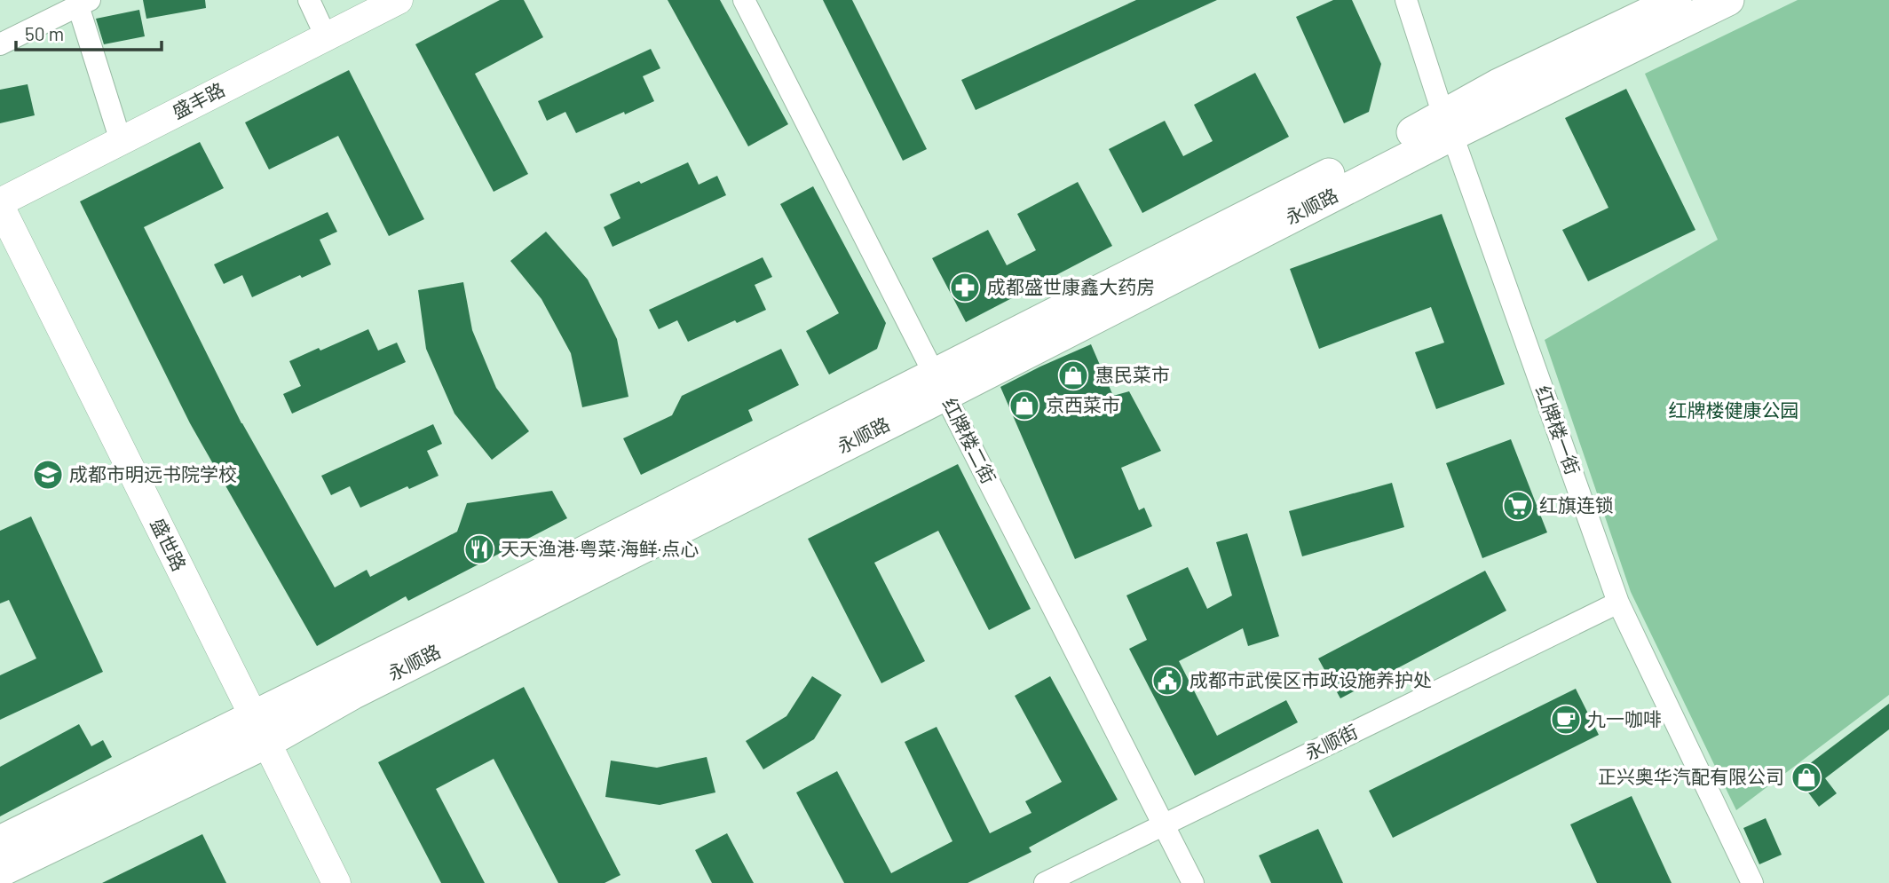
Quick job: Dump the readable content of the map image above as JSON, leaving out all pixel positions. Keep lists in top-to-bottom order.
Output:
{
  "streets": {
    "main road": ["永顺路"],
    "street": [
      "盛丰路",
      "红牌楼一街",
      "红牌楼二街",
      "盛世路",
      "永顺街"
    ]
  },
  "crossings": [
    ["盛丰路", "盛世路"],
    ["永顺路", "红牌楼一街"],
    ["永顺路", "红牌楼二街"],
    ["永顺路", "盛世路"],
    ["红牌楼一街", "永顺街"],
    ["红牌楼二街", "永顺街"]
  ],
  "parks": ["红牌楼健康公园"],
  "places": {
    "pharmacy": ["成都盛世康鑫大药房"],
    "shop": ["惠民菜市", "京西菜市", "正兴奥华汽配有限公司"],
    "school or university": ["成都市明远书院学校"],
    "supermarket": ["红旗连锁"],
    "restaurant": ["天天渔港·粤菜·海鲜·点心"],
    "public building": ["成都市武侯区市政设施养护处"],
    "cafe": ["九一咖啡"]
  },
  "scale_bar": "50 m"
}
